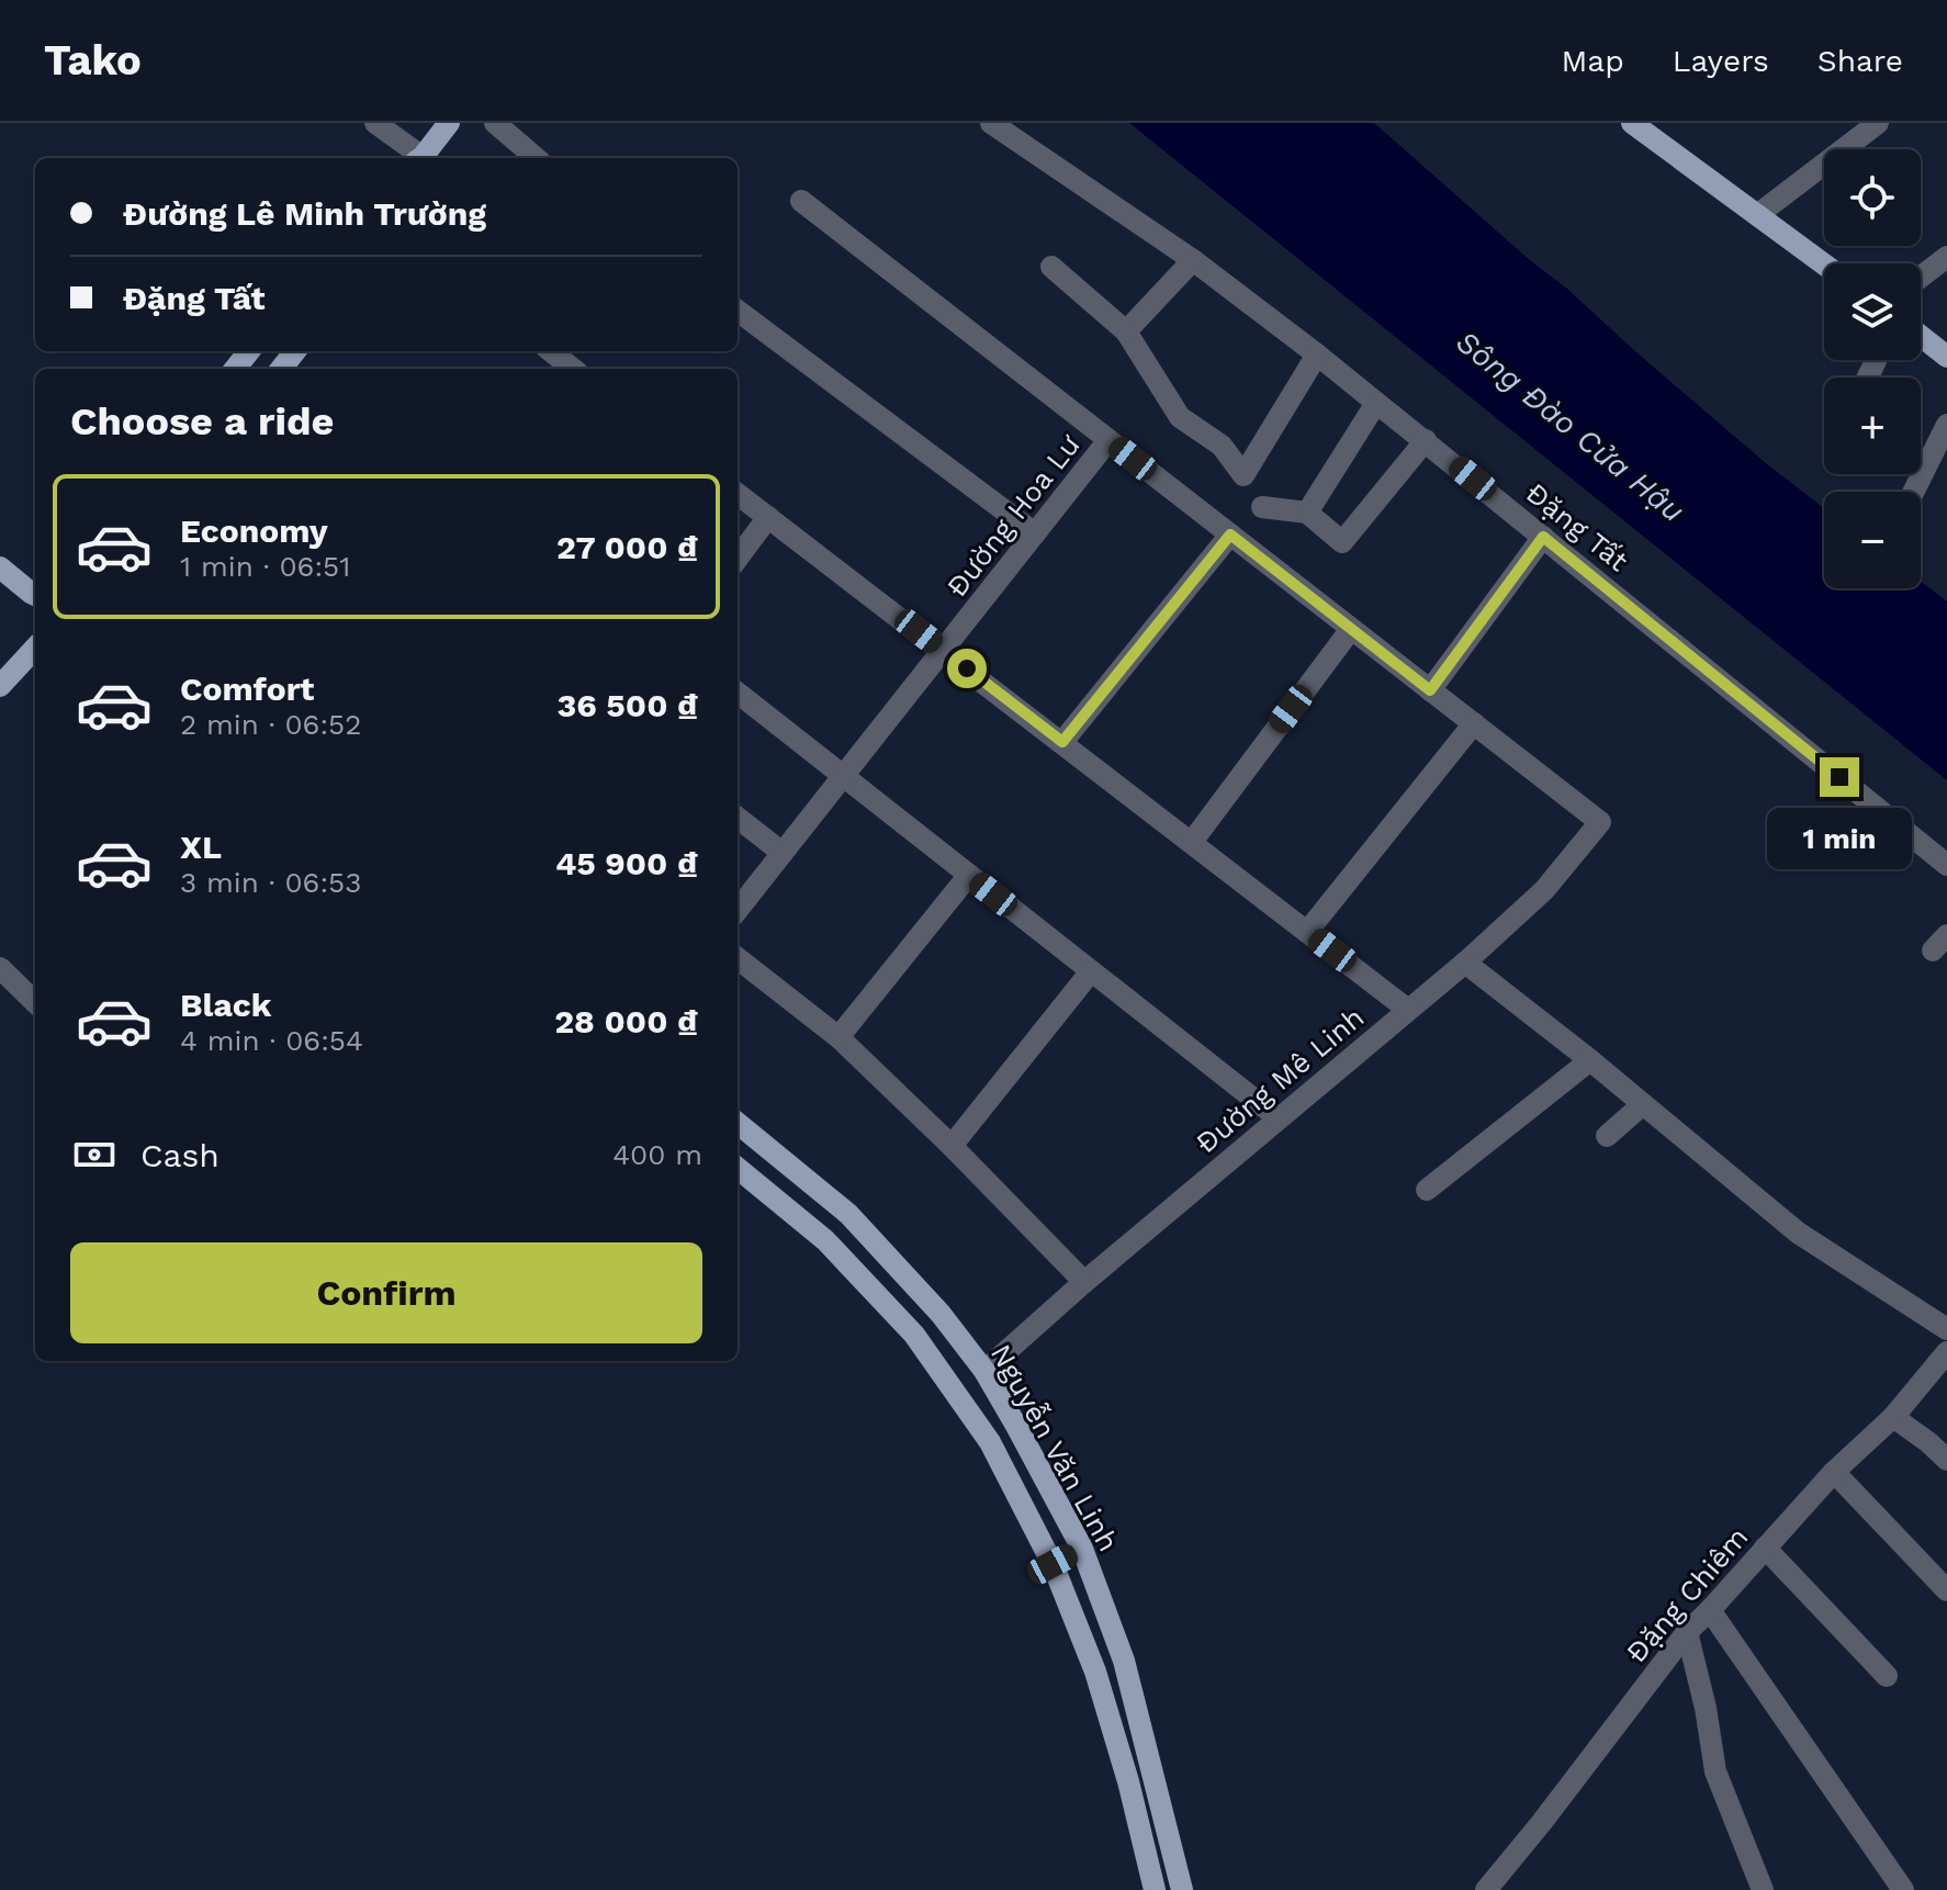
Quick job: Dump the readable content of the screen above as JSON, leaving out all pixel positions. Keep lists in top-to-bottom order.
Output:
{
  "streets": {
    "main road": ["Nguyễn Văn Linh"],
    "street": [
      "Đường Hoa Lư",
      "Đặng Tất",
      "Đường Mê Linh",
      "Đặng Chiêm"
    ]
  },
  "crossings": [
    ["Đường Mê Linh", "Nguyễn Văn Linh"]
  ],
  "water": ["Sông Đào Cửa Hậu"],
  "page": {
    "header": "Tako",
    "nav": ["Map", "Layers", "Share"],
    "map_buttons": ["+", "−"],
    "banner": ["Đường Lê Minh Trường", "Đặng Tất"],
    "heading": "Choose a ride",
    "list": [
      {
        "name": "Economy",
        "note": "1 min · 06:51",
        "value": "27 000 ₫"
      },
      {
        "name": "Comfort",
        "note": "2 min · 06:52",
        "value": "36 500 ₫"
      },
      {
        "name": "XL",
        "note": "3 min · 06:53",
        "value": "45 900 ₫"
      },
      {
        "name": "Black",
        "note": "4 min · 06:54",
        "value": "28 000 ₫"
      }
    ],
    "bubble": "1 min",
    "pay": ["Cash", "400 m"],
    "buttons": "Confirm"
  }
}
